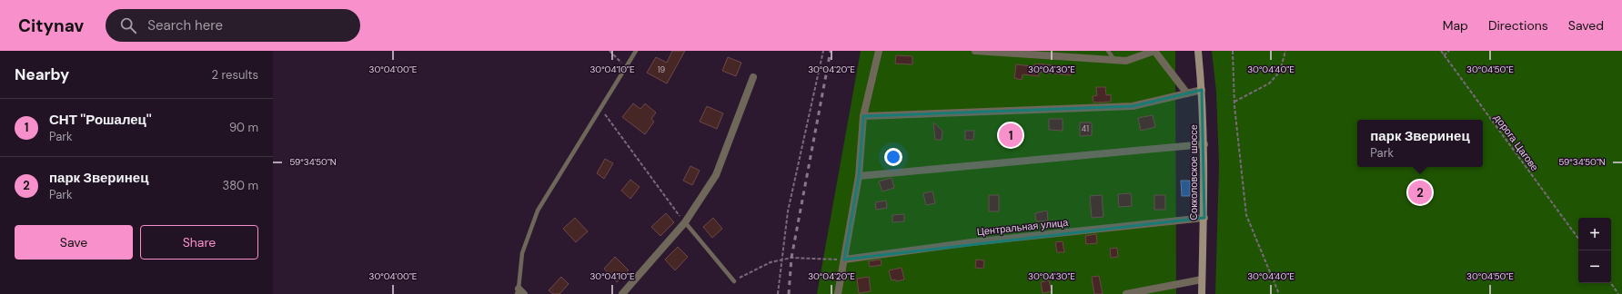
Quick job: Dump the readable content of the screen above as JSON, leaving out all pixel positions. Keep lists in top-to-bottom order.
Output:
{
  "streets": {
    "main road": ["Сокколовское шоссе"],
    "street": ["Центральная улица"],
    "path": ["дорога Цагове"]
  },
  "crossings": [
    ["Сокколовское шоссе", "Центральная улица"]
  ],
  "house_numbers": ["19", "41"],
  "page": {
    "header": "Citynav",
    "search": "Search here",
    "nav": ["Map", "Directions", "Saved"],
    "heading": ["Nearby", "2 results"],
    "list": [
      {
        "mark": "1",
        "name": "СНТ ''Рошалец''",
        "note": "Park",
        "value": "90 m"
      },
      {
        "mark": "2",
        "name": "парк Зверинец",
        "note": "Park",
        "value": "380 m"
      }
    ],
    "popup": ["парк Зверинец", "Park"],
    "pins": ["1", "2"],
    "buttons": ["Save", "Share"],
    "map_buttons": ["+", "−"]
  },
  "coordinates": [
    "30°04'00\"E",
    "30°04'10\"E",
    "30°04'20\"E",
    "30°04'30\"E",
    "30°04'40\"E",
    "30°04'50\"E",
    "59°34'50\"N"
  ]
}
